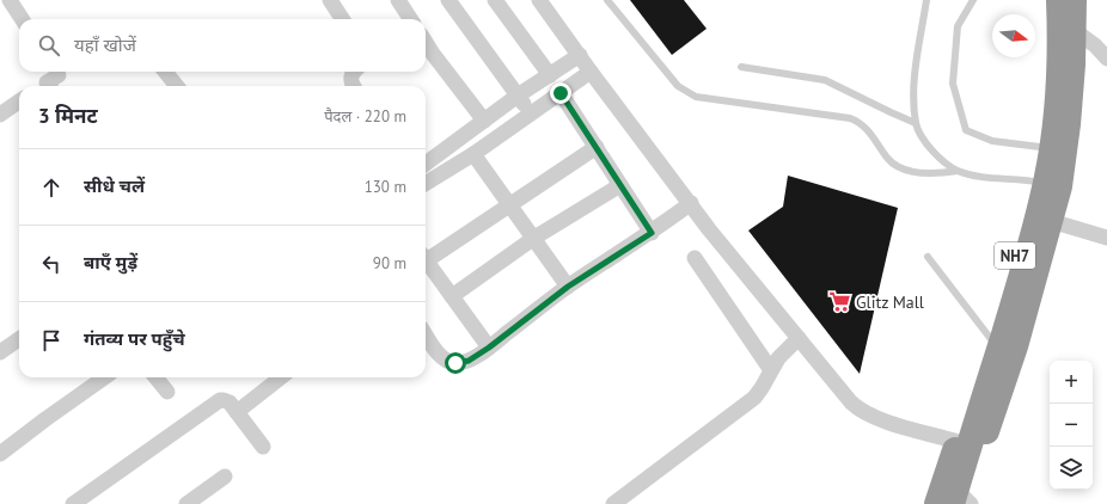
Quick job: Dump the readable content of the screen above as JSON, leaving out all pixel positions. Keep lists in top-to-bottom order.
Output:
{
  "streets": {
    "highway": ["NH7"]
  },
  "places": {
    "supermarket": ["Glitz Mall"]
  },
  "north": "right",
  "page": {
    "search": "यहाँ खोजें",
    "heading": ["3 मिनट", "पैदल · 220 m"],
    "list": [
      ["सीधे चलें", "130 m"],
      ["बाएँ मुड़ें", "90 m"],
      "गंतव्य पर पहुँचे"
    ],
    "map_buttons": ["+", "−"]
  }
}
